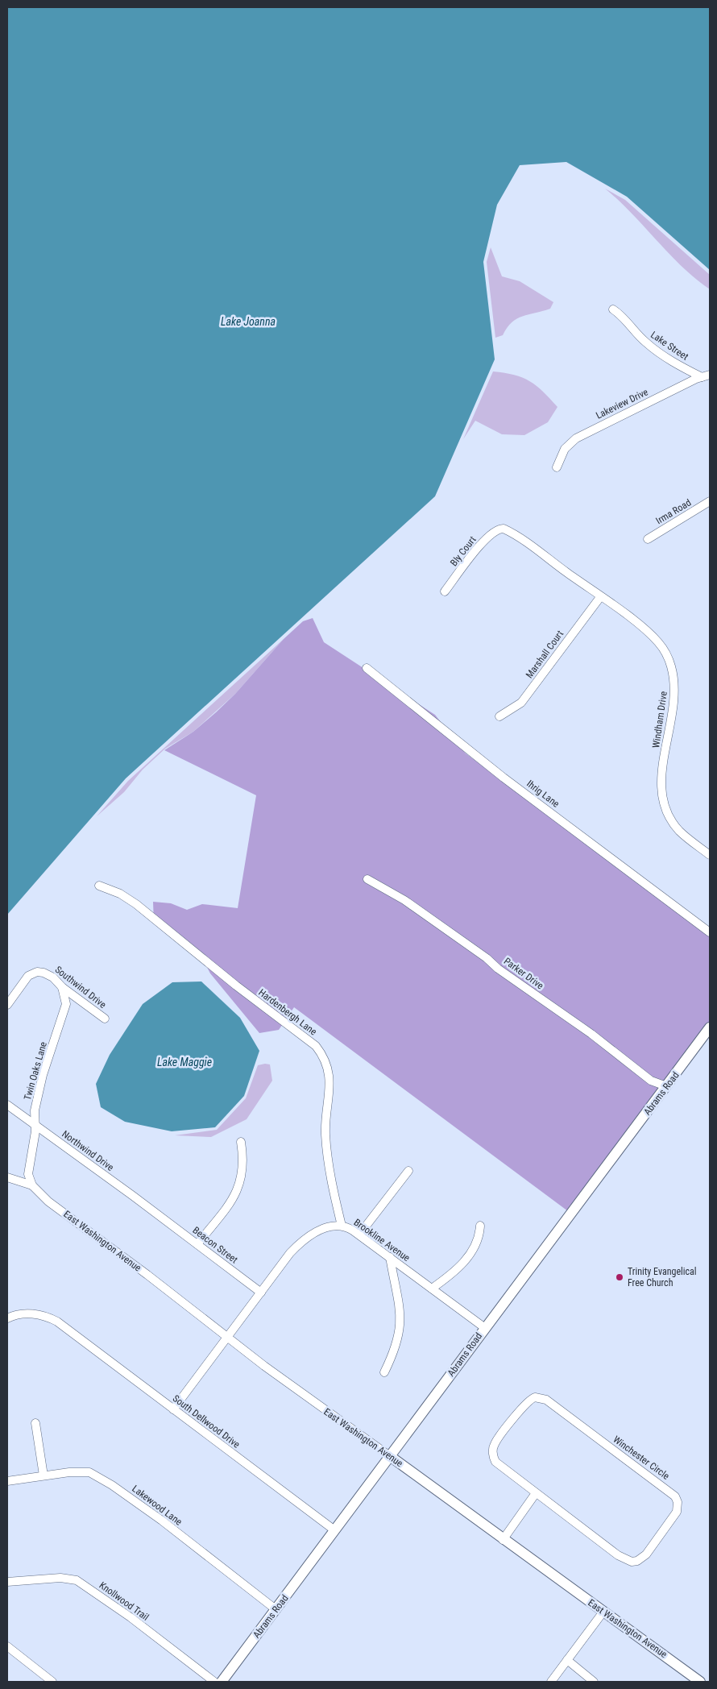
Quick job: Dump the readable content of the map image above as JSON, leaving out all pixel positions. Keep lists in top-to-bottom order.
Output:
{
  "streets": {
    "street": [
      "Lake Street",
      "Lakeview Drive",
      "Irma Road",
      "Bly Court",
      "Marshall Court",
      "Windham Drive",
      "Ihrig Lane",
      "Parker Drive",
      "Southwind Drive",
      "Hardenbergh Lane",
      "Twin Oaks Lane",
      "Abrams Road",
      "Northwind Drive",
      "Brookline Avenue",
      "East Washington Avenue",
      "Beacon Street",
      "South Dellwood Drive",
      "Winchester Circle",
      "Lakewood Lane",
      "Knollwood Trail"
    ]
  },
  "crossings": [
    ["Lake Street", "Lakeview Drive"],
    ["Bly Court", "Windham Drive"],
    ["Marshall Court", "Windham Drive"],
    ["Parker Drive", "Abrams Road"],
    ["Southwind Drive", "Twin Oaks Lane"],
    ["Hardenbergh Lane", "Brookline Avenue"],
    ["Twin Oaks Lane", "Northwind Drive"],
    ["Twin Oaks Lane", "East Washington Avenue"],
    ["Abrams Road", "Brookline Avenue"],
    ["Abrams Road", "East Washington Avenue"],
    ["Abrams Road", "South Dellwood Drive"],
    ["Abrams Road", "Lakewood Lane"],
    ["Northwind Drive", "Beacon Street"],
    ["Brookline Avenue", "East Washington Avenue"],
    ["Brookline Avenue", "Beacon Street"],
    ["Brookline Avenue", "South Dellwood Drive"]
  ],
  "water": ["Lake Joanna", "Lake Maggie"],
  "places": ["Trinity Evangelical Free Church"]
}
